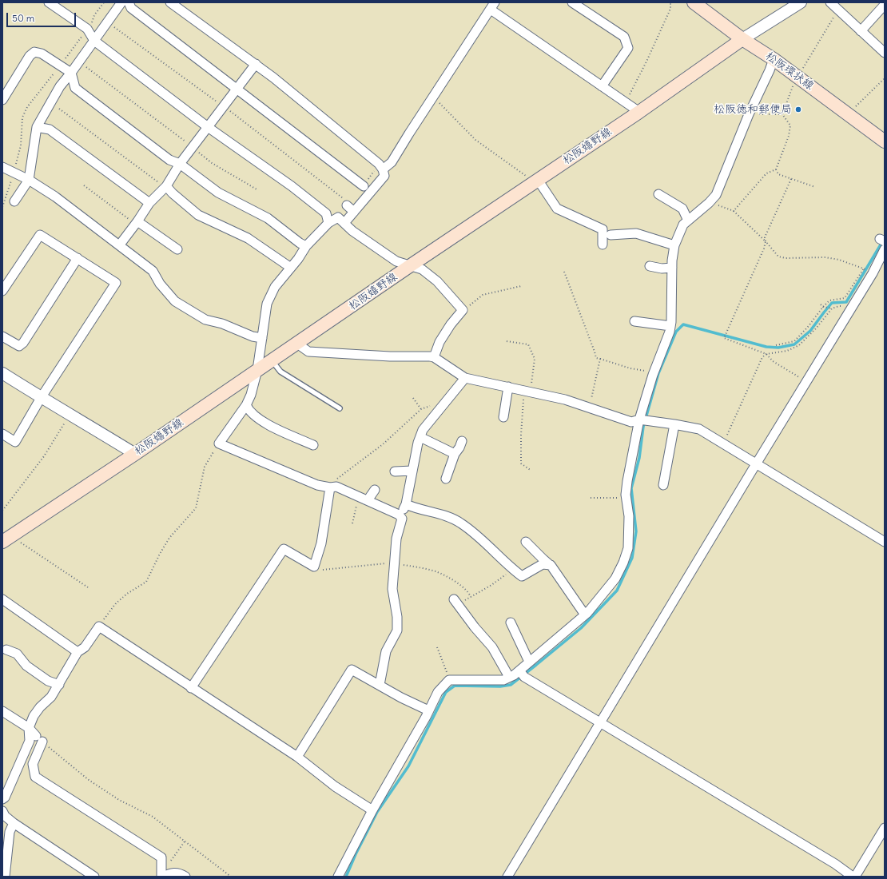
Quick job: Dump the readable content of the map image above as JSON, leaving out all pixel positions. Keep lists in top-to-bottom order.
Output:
{
  "streets": {
    "main road": ["松阪環状線", "松阪嬉野線"]
  },
  "crossings": [
    ["松阪環状線", "松阪嬉野線"]
  ],
  "places": ["松阪徳和郵便局"],
  "scale_bar": "50 m"
}
